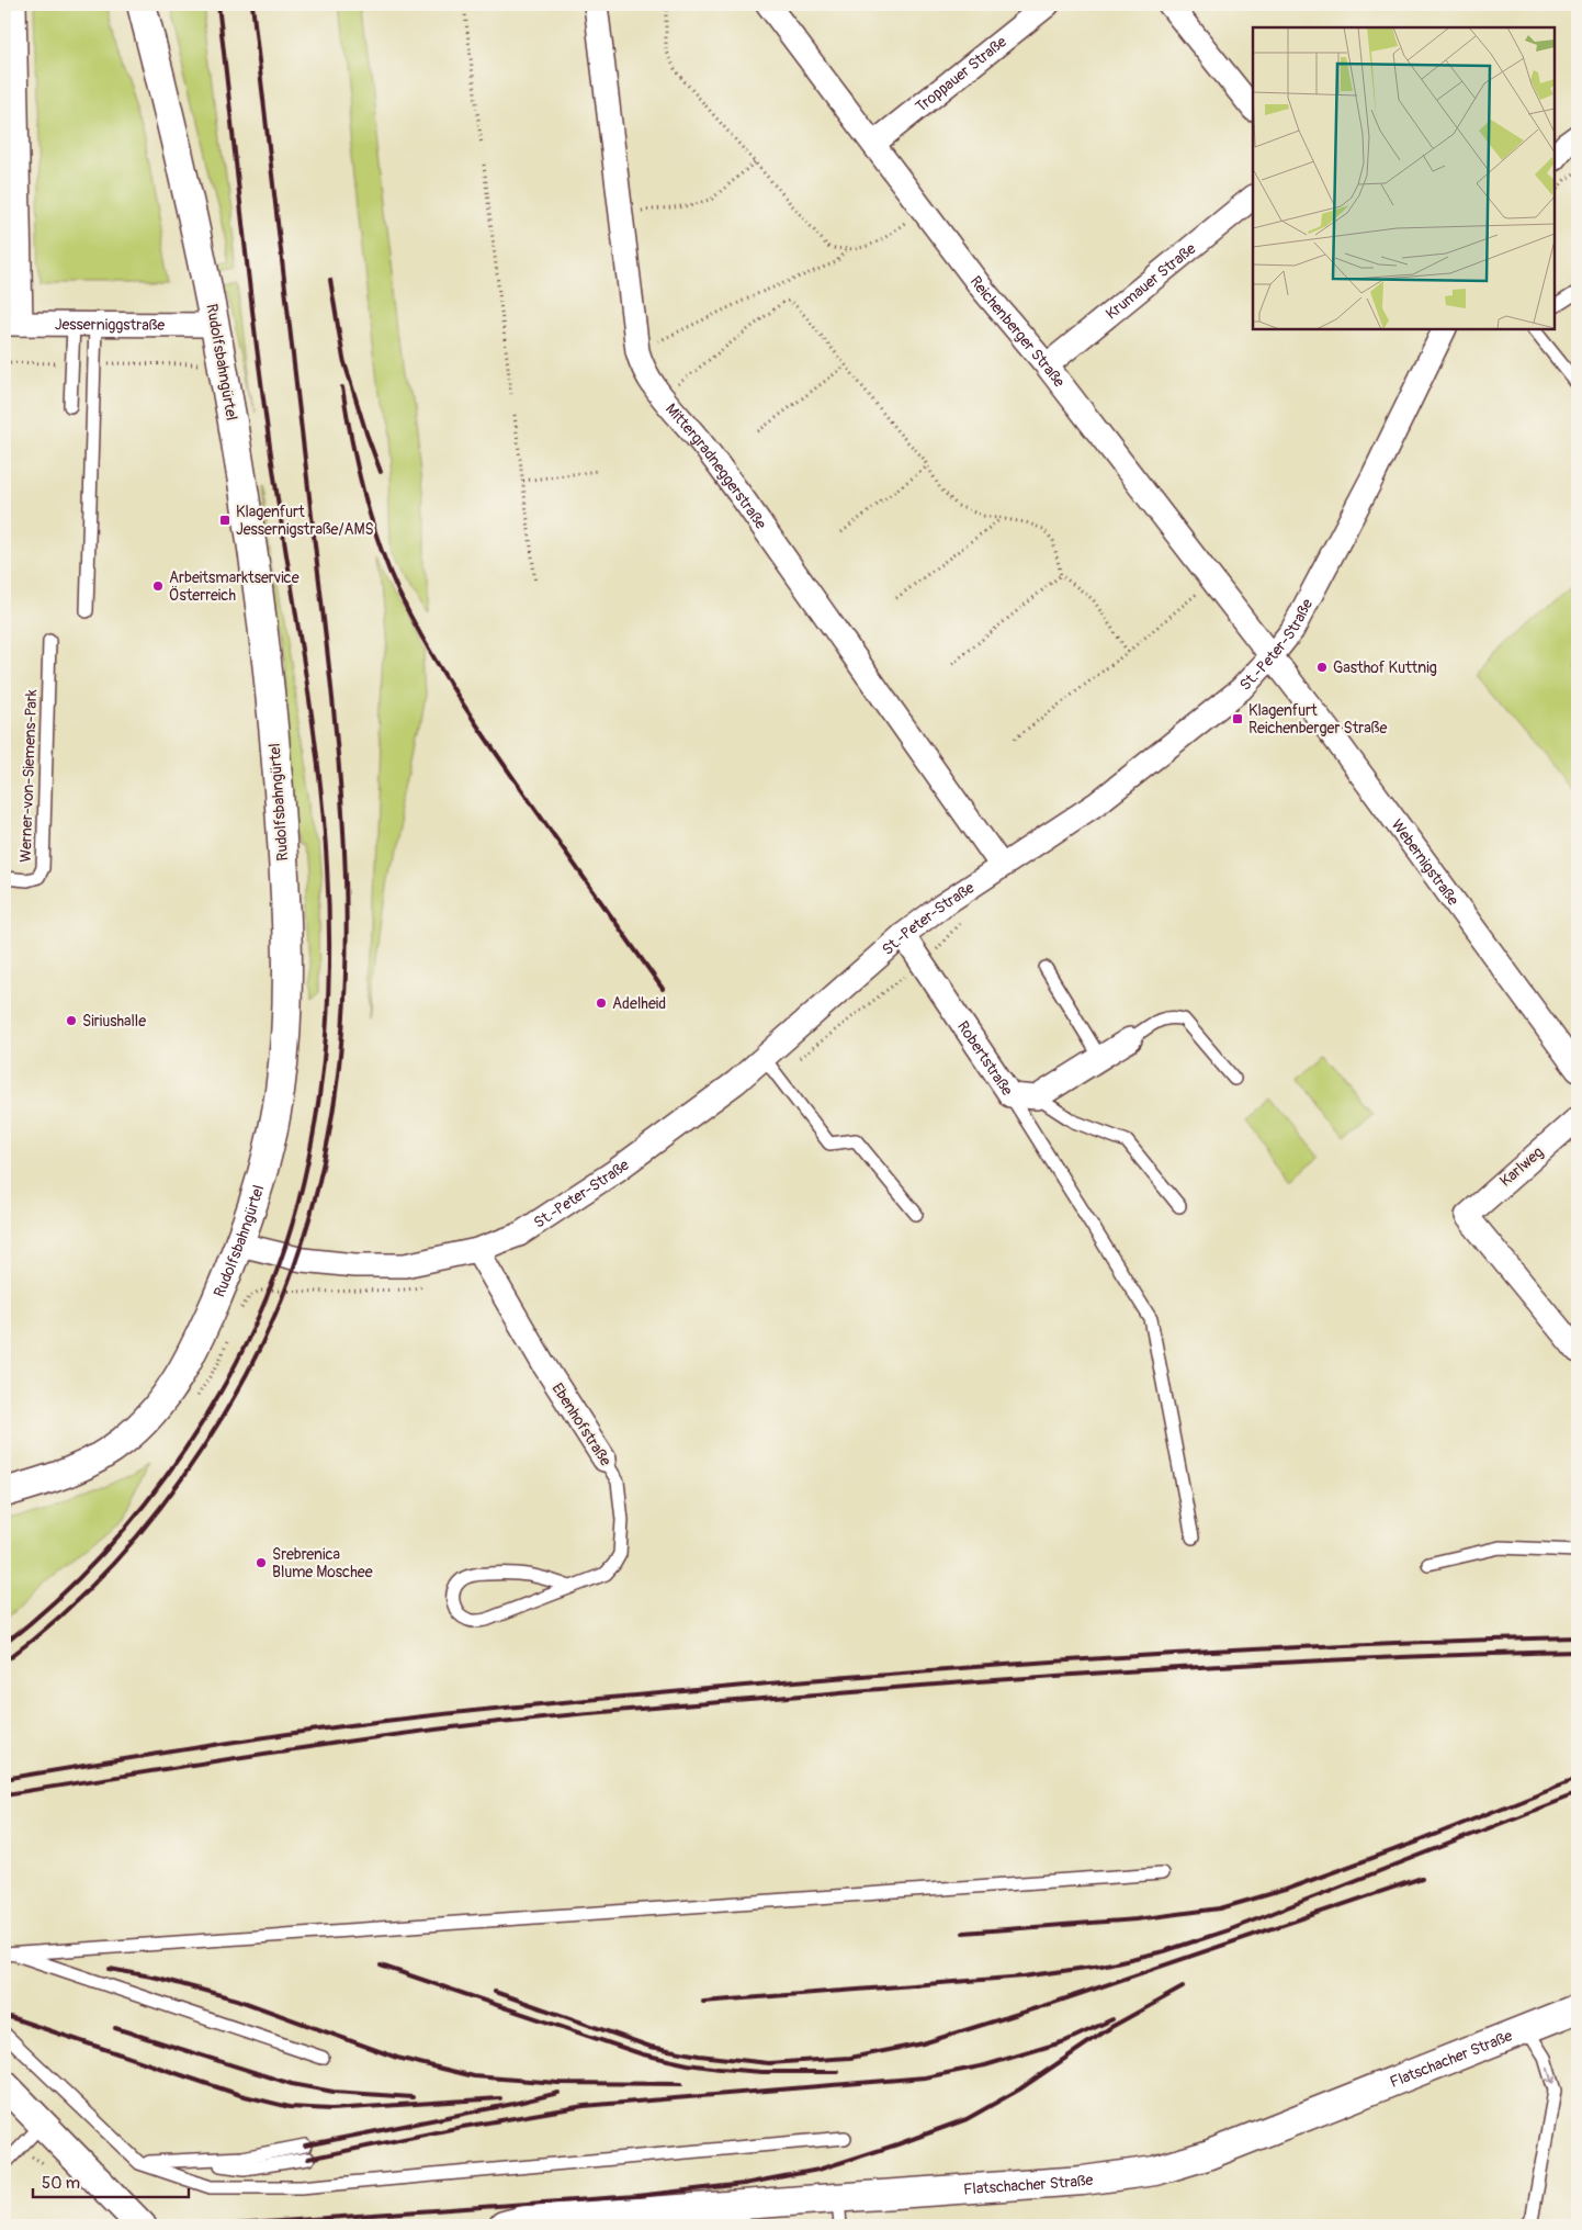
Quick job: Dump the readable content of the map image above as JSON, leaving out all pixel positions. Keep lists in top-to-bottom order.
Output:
{
  "streets": {
    "street": [
      "Troppauer Straße",
      "Krumauer Straße",
      "Jesserniggstraße",
      "Reichenberger Straße",
      "Rudolfsbahngürtel",
      "Mittergradneggerstraße",
      "St.-Peter-Straße",
      "Webernigstraße",
      "Robertstraße",
      "Karlweg",
      "Ebenhofstraße",
      "Flatschacher Straße"
    ],
    "lane": ["Werner-von-Siemens-Park"]
  },
  "crossings": [
    ["Troppauer Straße", "Reichenberger Straße"],
    ["Krumauer Straße", "Reichenberger Straße"],
    ["Jesserniggstraße", "Rudolfsbahngürtel"],
    ["Reichenberger Straße", "St.-Peter-Straße"],
    ["Reichenberger Straße", "Webernigstraße"],
    ["Rudolfsbahngürtel", "St.-Peter-Straße"],
    ["Mittergradneggerstraße", "St.-Peter-Straße"],
    ["St.-Peter-Straße", "Webernigstraße"],
    ["St.-Peter-Straße", "Robertstraße"],
    ["St.-Peter-Straße", "Ebenhofstraße"]
  ],
  "places": {
    "transit": ["Klagenfurt Jessernigstraße/AMS", "Klagenfurt Reichenberger Straße"],
    "other": [
      "Arbeitsmarktservice Österreich",
      "Gasthof Kuttnig",
      "Adelheid",
      "Siriushalle",
      "Srebrenica Blume Moschee"
    ]
  },
  "scale_bar": "50 m"
}
